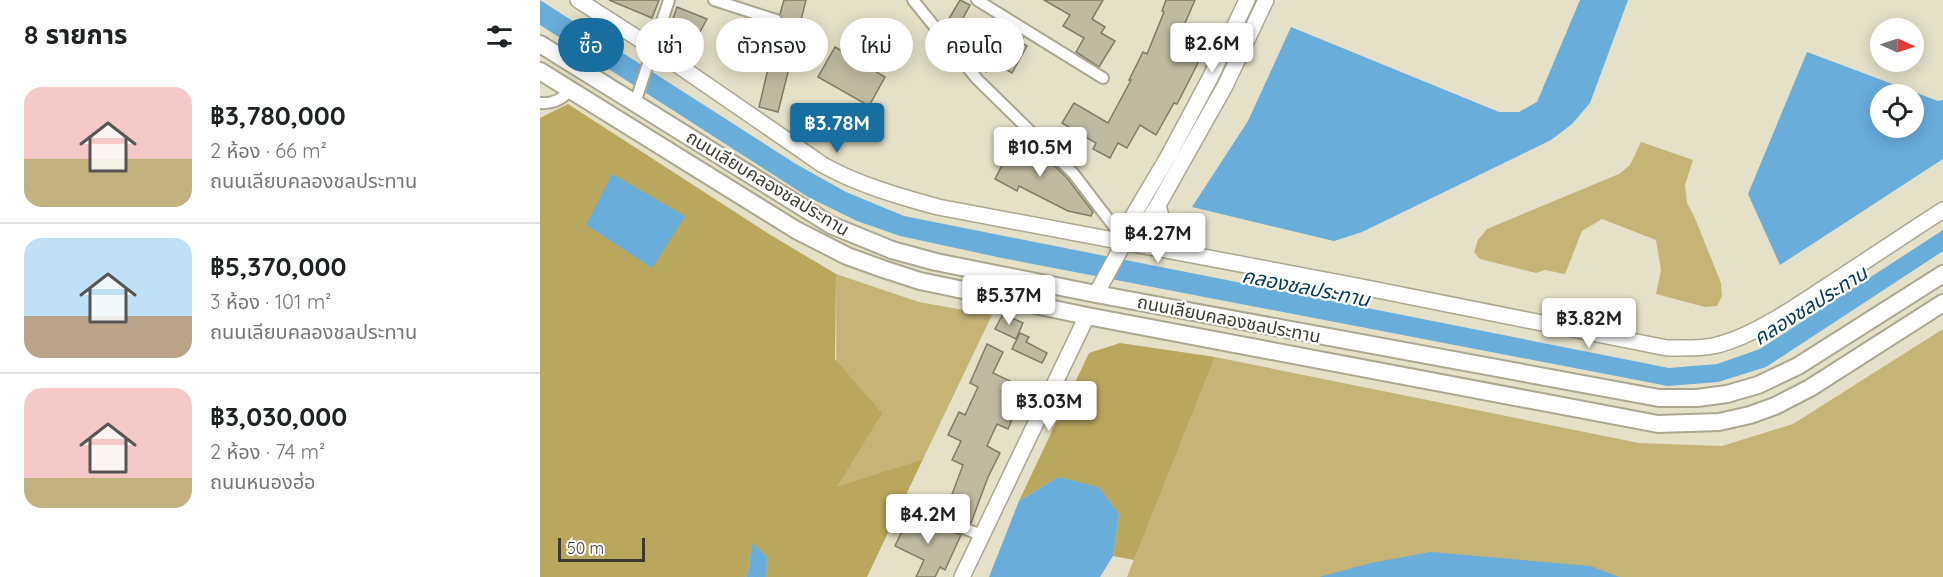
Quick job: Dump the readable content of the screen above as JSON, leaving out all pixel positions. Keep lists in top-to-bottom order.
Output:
{
  "streets": {
    "main road": ["ถนนเลียบคลองชลประทาน"]
  },
  "water": ["คลองชลประทาน"],
  "scale_bar": "50 m",
  "north": "right",
  "page": {
    "heading": "8 รายการ",
    "chip": [
      "ซื้อ",
      "เช่า",
      "ตัวกรอง",
      "ใหม่",
      "คอนโด"
    ],
    "price": [
      "฿2.6M",
      "฿3.78M",
      "฿10.5M",
      "฿4.27M",
      "฿5.37M",
      "฿3.82M",
      "฿3.03M",
      "฿4.2M"
    ],
    "list": [
      {
        "name": "฿3,780,000",
        "note": "2 ห้อง · 66 m² · ถนนเลียบคลองชลประทาน"
      },
      {
        "name": "฿5,370,000",
        "note": "3 ห้อง · 101 m² · ถนนเลียบคลองชลประทาน"
      },
      {
        "name": "฿3,030,000",
        "note": "2 ห้อง · 74 m² · ถนนหนองฮ่อ"
      }
    ],
    "scale": "50 m"
  }
}
